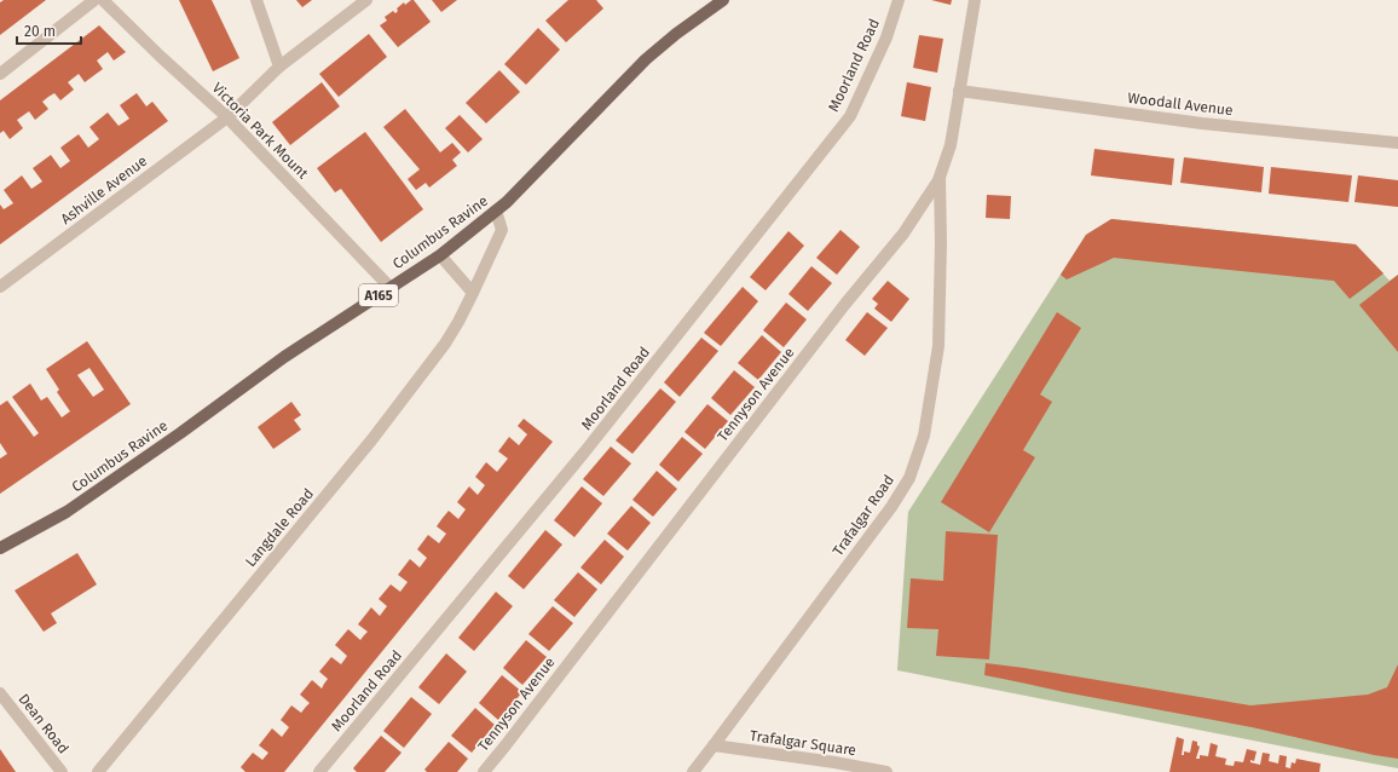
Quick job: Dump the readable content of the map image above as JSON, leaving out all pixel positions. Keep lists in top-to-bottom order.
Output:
{
  "streets": {
    "main road": ["Columbus Ravine", "A165"],
    "street": [
      "Moorland Road",
      "Woodall Avenue",
      "Victoria Park Mount",
      "Ashville Avenue",
      "Tennyson Avenue",
      "Trafalgar Road",
      "Langdale Road",
      "Dean Road",
      "Trafalgar Square"
    ]
  },
  "crossings": [
    ["Woodall Avenue", "Tennyson Avenue"],
    ["Victoria Park Mount", "Ashville Avenue"],
    ["Victoria Park Mount", "Columbus Ravine"],
    ["Columbus Ravine", "Langdale Road"],
    ["Tennyson Avenue", "Trafalgar Road"],
    ["Trafalgar Road", "Trafalgar Square"]
  ],
  "scale_bar": "20 m"
}
